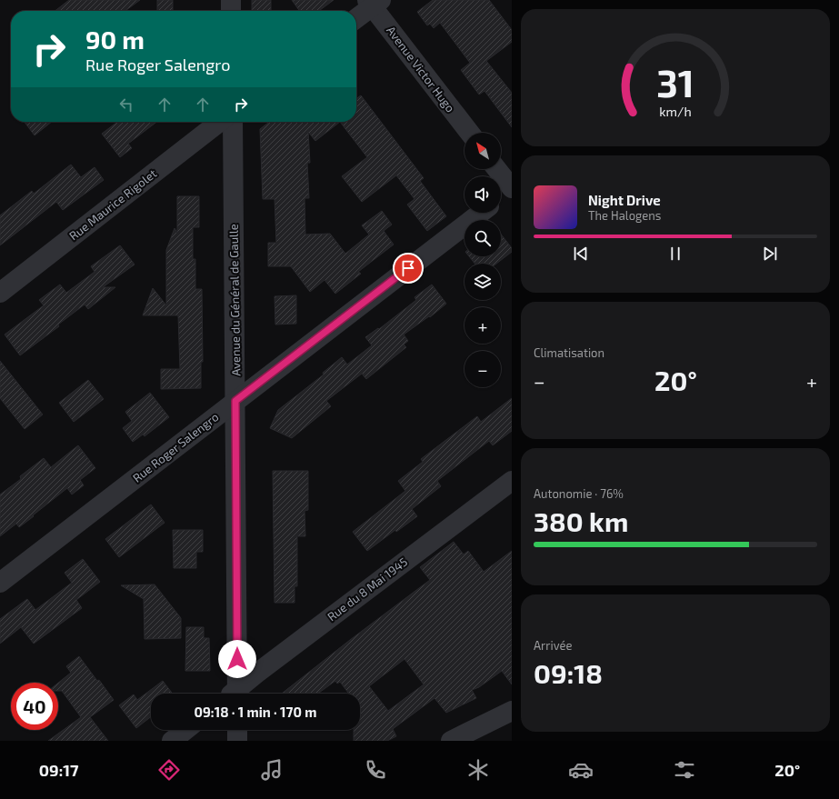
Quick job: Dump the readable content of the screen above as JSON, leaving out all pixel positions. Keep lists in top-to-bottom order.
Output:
{
  "streets": {
    "street": [
      "Avenue Victor Hugo",
      "Rue Maurice Rigolet",
      "Avenue du Général de Gaulle",
      "Rue Roger Salengro",
      "Rue du 8 Mai 1945"
    ]
  },
  "crossings": [
    ["Avenue du Général de Gaulle", "Rue Roger Salengro"]
  ],
  "north": "top left",
  "page": {
    "turn": ["90 m", "Rue Roger Salengro"],
    "map_buttons": ["+", "−"],
    "song": ["Night Drive", "The Halogens"],
    "tile": [
      "Climatisation",
      ["Autonomie · 76%", "380 km"],
      ["Arrivée", "09:18"]
    ],
    "heat": ["−", "20°", "+"],
    "limit": "40",
    "trip": "09:18 · 1 min · 170 m",
    "tabs": ["09:17", "20°"],
    "gauge": ["31", "km/h"]
  }
}
